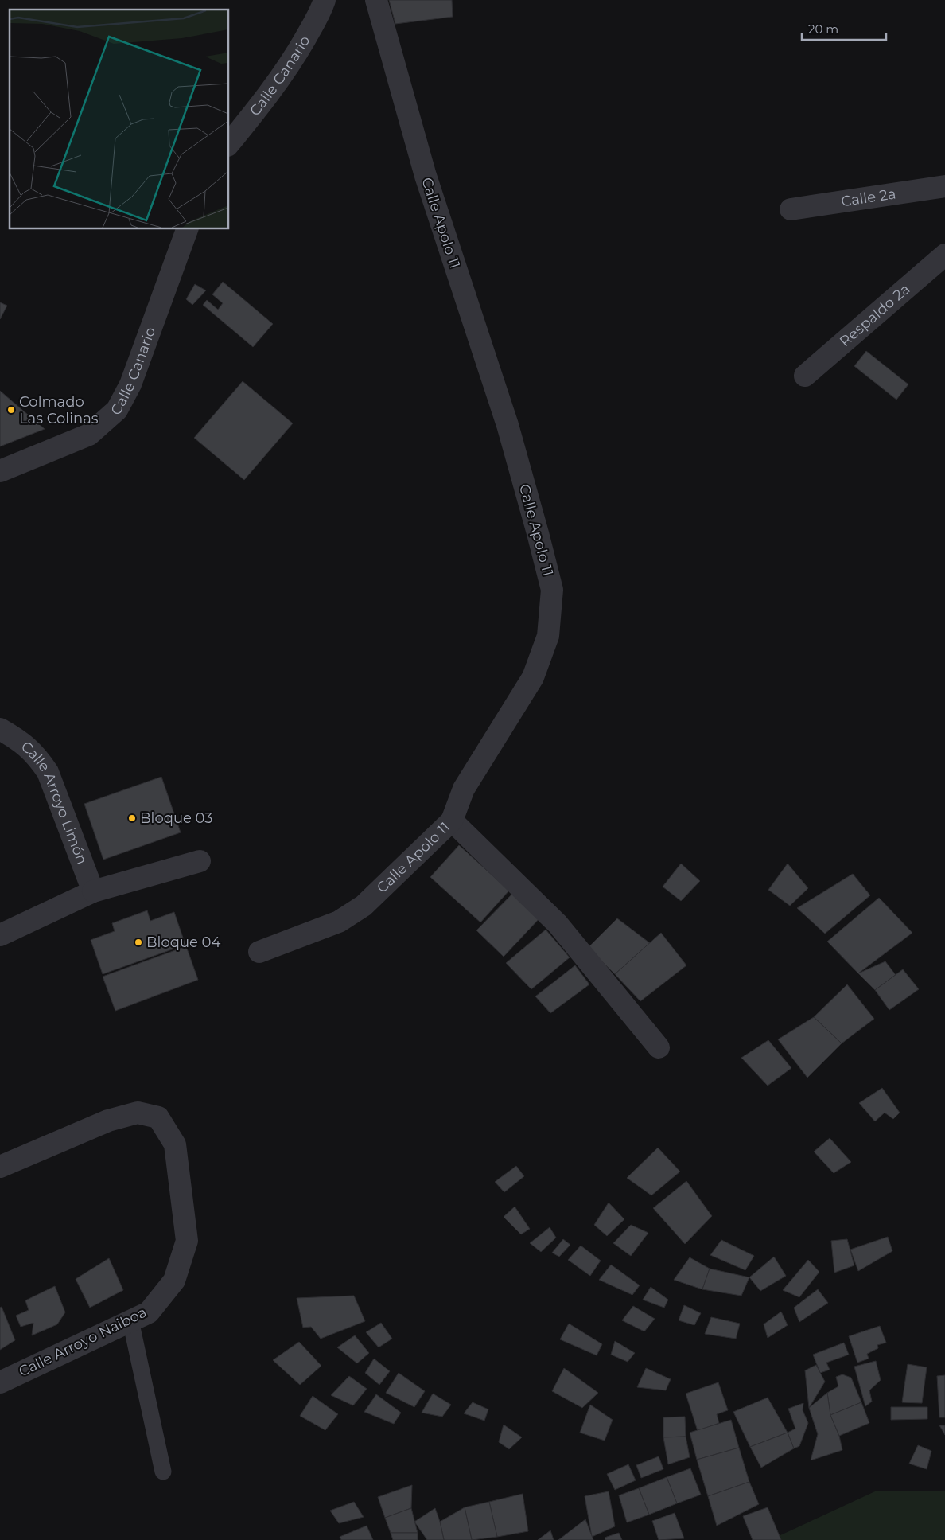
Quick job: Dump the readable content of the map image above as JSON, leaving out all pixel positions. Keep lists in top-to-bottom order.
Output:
{
  "streets": {
    "street": [
      "Calle Canario",
      "Calle 2a",
      "Calle Apolo 11",
      "Respaldo 2a",
      "Calle Arroyo Limón",
      "Calle Arroyo Naiboa"
    ]
  },
  "places": ["Colmado Las Colinas", "Bloque 03", "Bloque 04"],
  "scale_bar": "20 m"
}
